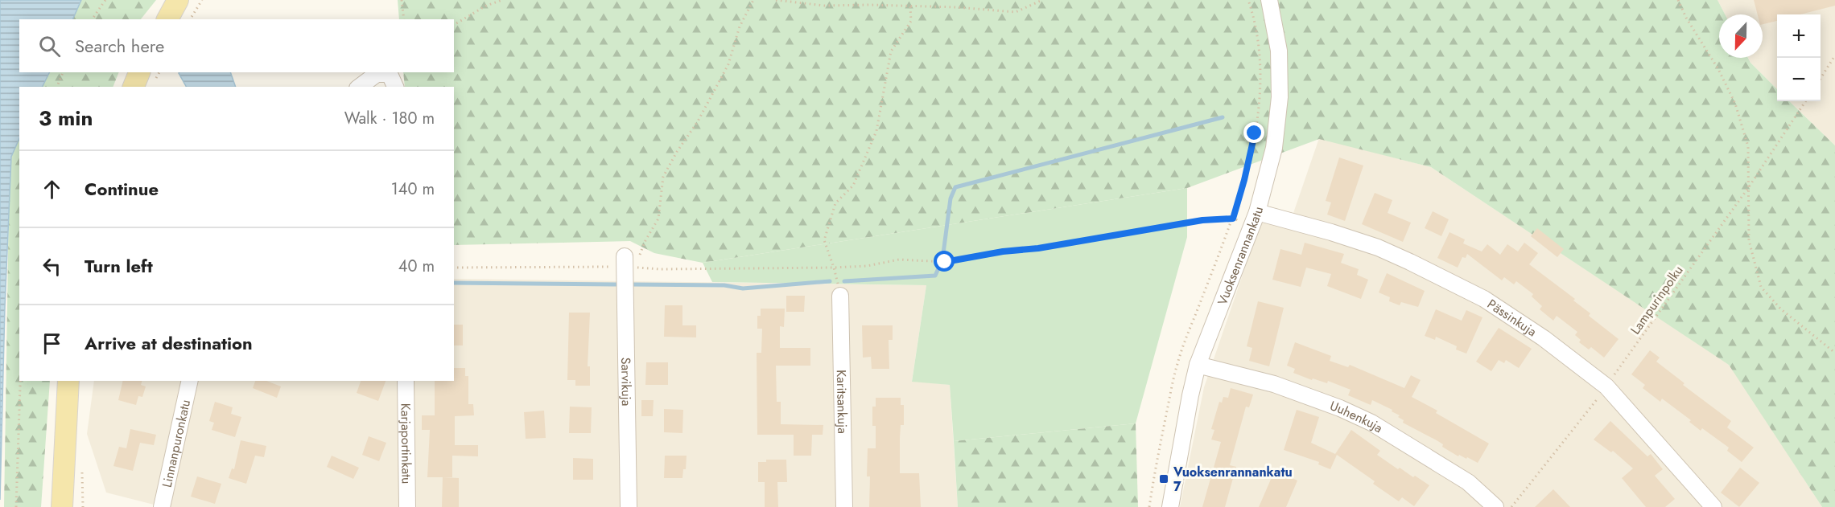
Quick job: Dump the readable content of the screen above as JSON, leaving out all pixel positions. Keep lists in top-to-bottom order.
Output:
{
  "streets": {
    "street": [
      "Vuoksenrannankatu",
      "Pässinkuja",
      "Sarvikuja",
      "Karitsankuja",
      "Uuhenkuja",
      "Linnanpuronkatu",
      "Karjaportinkatu"
    ],
    "path": ["Lampurinpolku"]
  },
  "crossings": [
    ["Vuoksenrannankatu", "Pässinkuja"],
    ["Vuoksenrannankatu", "Uuhenkuja"],
    ["Lampurinpolku", "Pässinkuja"]
  ],
  "places": {
    "transit": ["Vuoksenrannankatu 7"]
  },
  "north": "bottom",
  "page": {
    "map_buttons": ["+", "−"],
    "search": "Search here",
    "heading": ["3 min", "Walk · 180 m"],
    "list": [
      ["Continue", "140 m"],
      ["Turn left", "40 m"],
      "Arrive at destination"
    ]
  }
}
